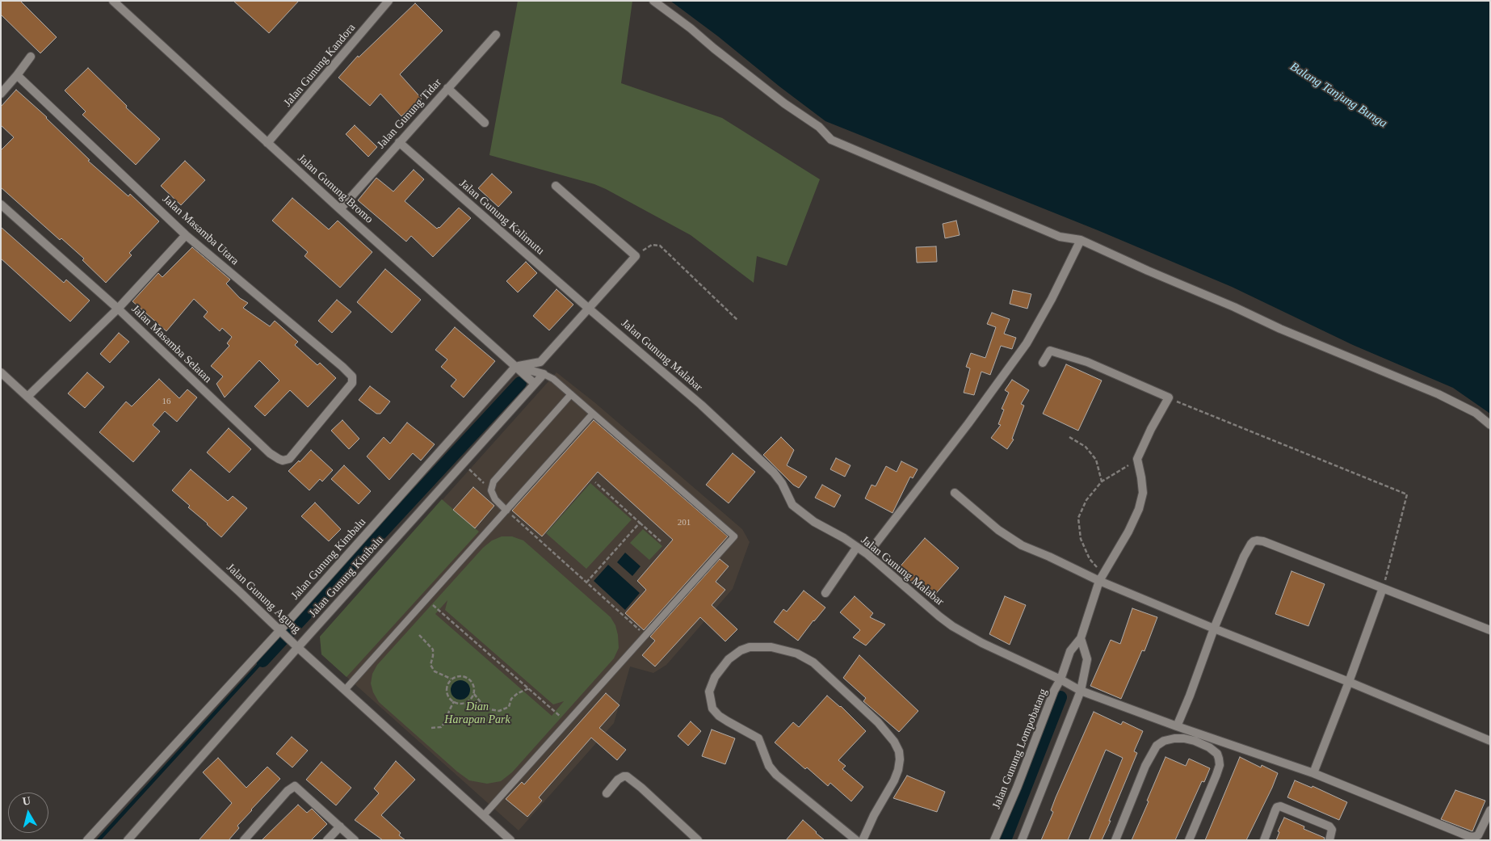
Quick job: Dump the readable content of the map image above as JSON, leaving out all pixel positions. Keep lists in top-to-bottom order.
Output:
{
  "streets": {
    "street": [
      "Jalan Gunung Kandora",
      "Jalan Gunung Tidar",
      "Jalan Gunung Bromo",
      "Jalan Gunung Kalimutu",
      "Jalan Masamba Utara",
      "Jalan Masamba Selatan",
      "Jalan Gunung Malabar",
      "Jalan Gunung Kimbalu",
      "Jalan Gunung Kinibalu",
      "Jalan Gunung Agung",
      "Jalan Gunung Lompobatang"
    ]
  },
  "crossings": [
    ["Jalan Gunung Kandora", "Jalan Gunung Bromo"],
    ["Jalan Gunung Tidar", "Jalan Gunung Bromo"],
    ["Jalan Gunung Tidar", "Jalan Gunung Kalimutu"],
    ["Jalan Gunung Bromo", "Jalan Gunung Kimbalu"],
    ["Jalan Gunung Bromo", "Jalan Gunung Kinibalu"],
    ["Jalan Gunung Kalimutu", "Jalan Gunung Malabar"],
    ["Jalan Masamba Utara", "Jalan Masamba Selatan"],
    ["Jalan Gunung Malabar", "Jalan Gunung Lompobatang"],
    ["Jalan Gunung Kimbalu", "Jalan Gunung Agung"],
    ["Jalan Gunung Kinibalu", "Jalan Gunung Agung"]
  ],
  "water": ["Balang Tanjung Bunga"],
  "parks": ["Dian Harapan Park"],
  "house_numbers": ["16", "201"],
  "north": "top"
}
